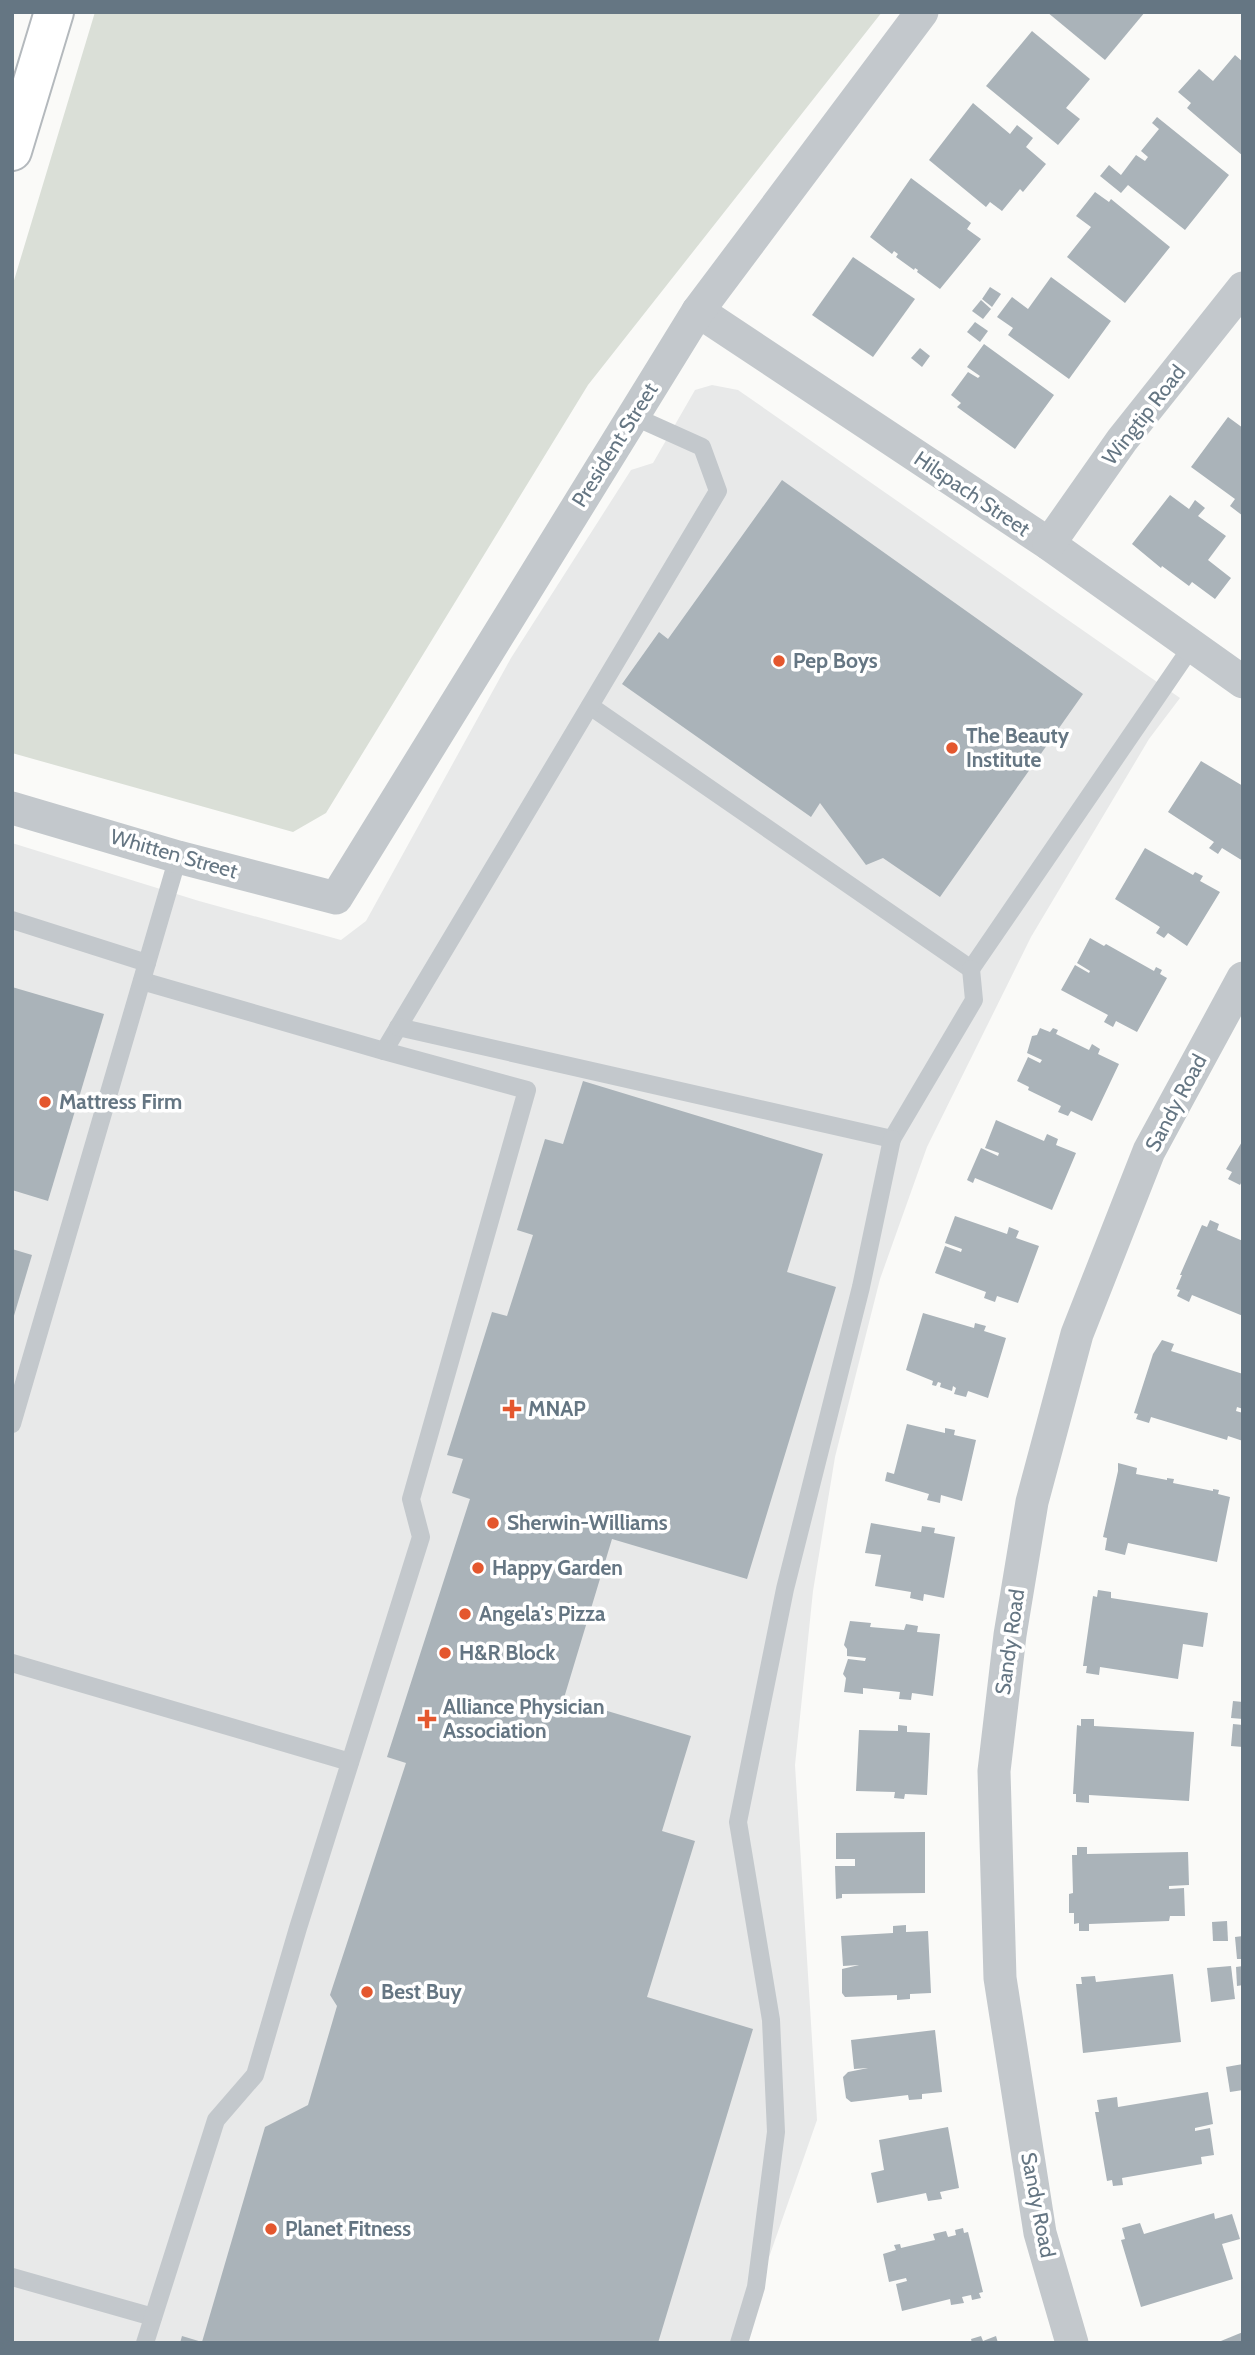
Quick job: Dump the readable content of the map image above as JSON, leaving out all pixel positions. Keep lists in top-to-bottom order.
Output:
{
  "streets": {
    "street": [
      "Wingtip Road",
      "President Street",
      "Hilspach Street",
      "Whitten Street",
      "Sandy Road"
    ]
  },
  "crossings": [
    ["Wingtip Road", "Hilspach Street"],
    ["President Street", "Hilspach Street"],
    ["President Street", "Whitten Street"]
  ],
  "places": {
    "other": [
      "Pep Boys",
      "The Beauty Institute",
      "Mattress Firm",
      "Sherwin-Williams",
      "Happy Garden",
      "Angela's Pizza",
      "H&R Block",
      "Best Buy",
      "Planet Fitness"
    ],
    "health": ["MNAP", "Alliance Physician Association"]
  }
}
